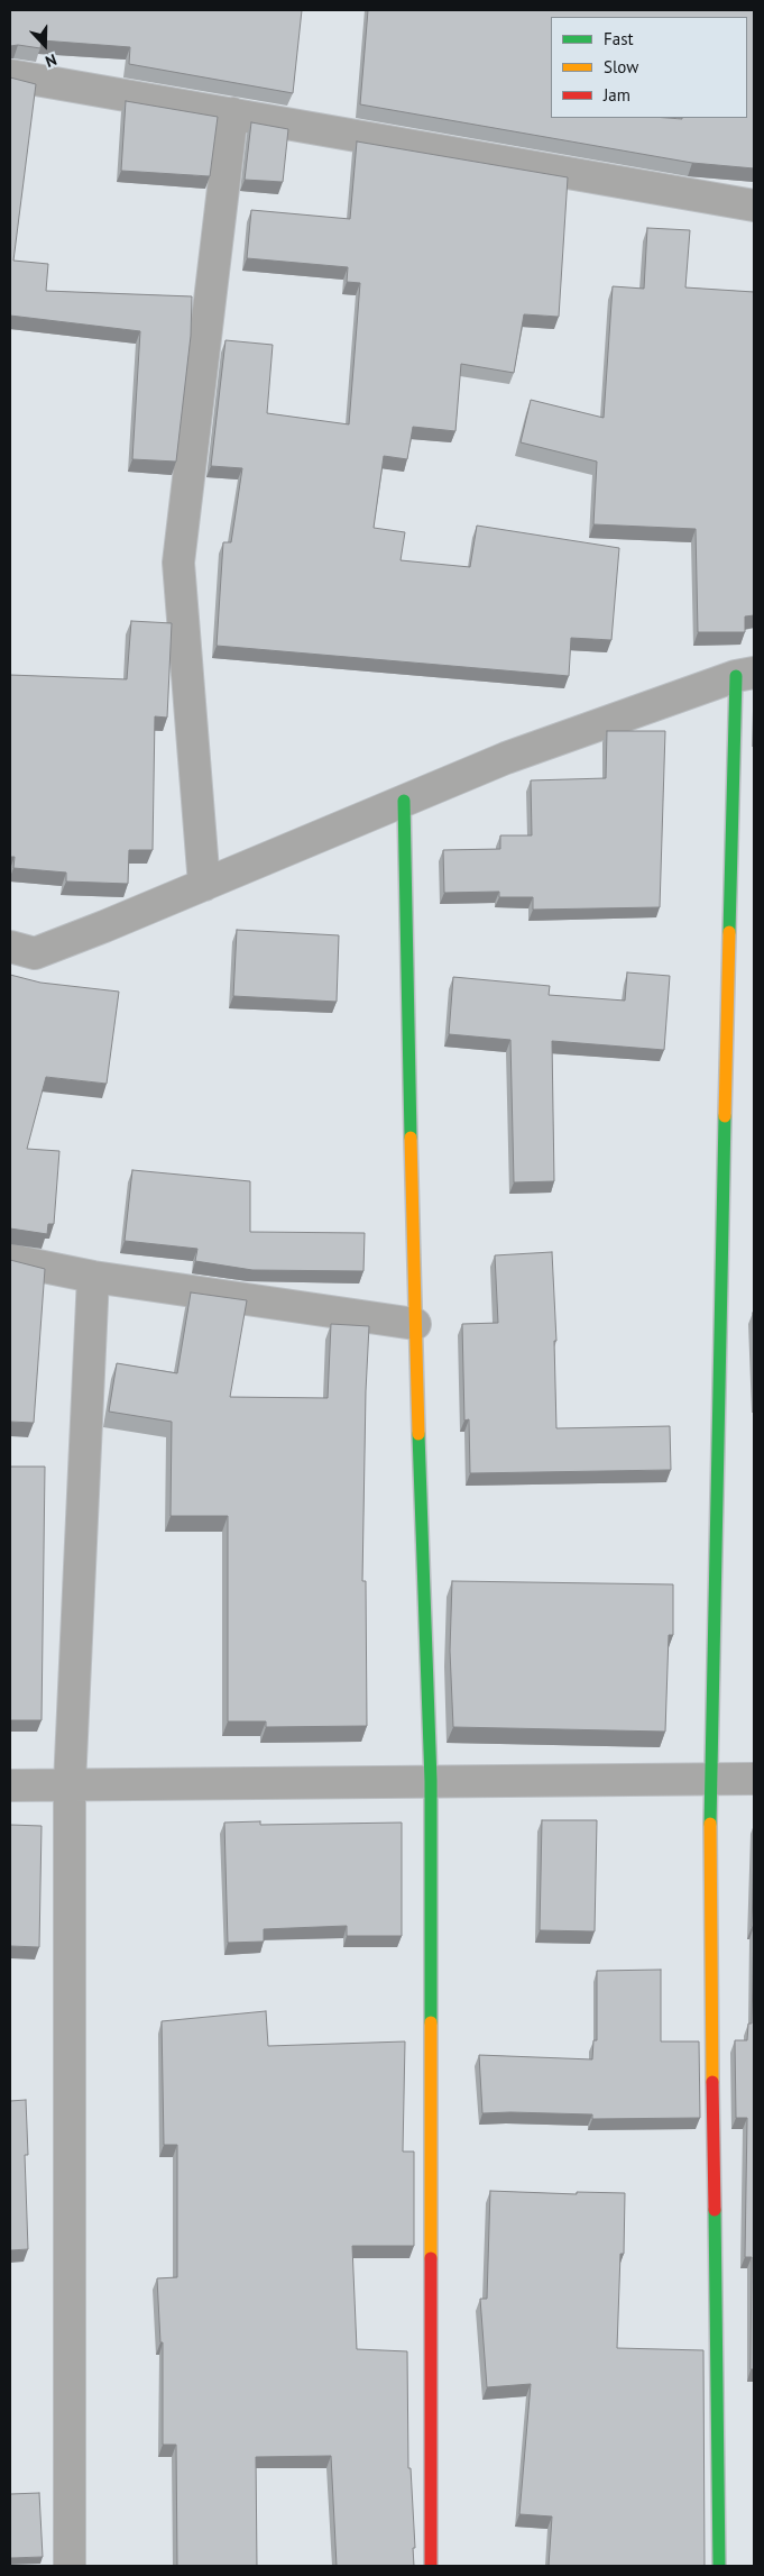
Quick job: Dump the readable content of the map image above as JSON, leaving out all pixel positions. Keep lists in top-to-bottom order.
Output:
{
  "legend": ["Fast", "Slow", "Jam"],
  "north": "bottom"
}
